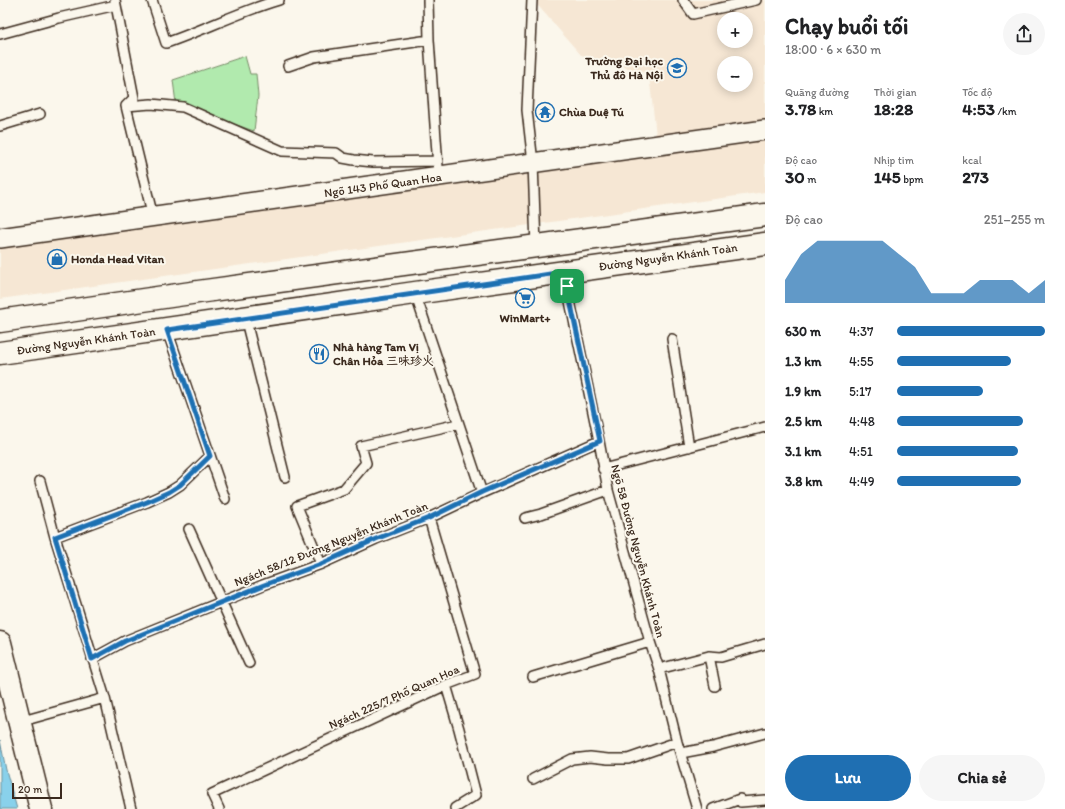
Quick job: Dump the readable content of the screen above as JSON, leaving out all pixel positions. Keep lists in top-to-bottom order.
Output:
{
  "streets": {
    "main road": ["Đường Nguyễn Khánh Toàn"],
    "street": ["Ngõ 143 Phố Quan Hoa"],
    "lane": ["Ngách 58/12 Đường Nguyễn Khánh Toàn", "Ngõ 58 Đường Nguyễn Khánh Toàn", "Ngách 225/7 Phố Quan Hoa"]
  },
  "crossings": [
    ["Đường Nguyễn Khánh Toàn", "Ngõ 58 Đường Nguyễn Khánh Toàn"],
    ["Ngách 58/12 Đường Nguyễn Khánh Toàn", "Ngõ 58 Đường Nguyễn Khánh Toàn"],
    ["Ngách 58/12 Đường Nguyễn Khánh Toàn", "Ngách 225/7 Phố Quan Hoa"]
  ],
  "places": {
    "school or university": ["Trường Đại học Thủ đô Hà Nội"],
    "temple": ["Chùa Duệ Tú"],
    "shop": ["Honda Head Vitan"],
    "supermarket": ["WinMart+"],
    "restaurant": ["Nhà hàng Tam Vị Chân Hỏa 三味珍火"]
  },
  "scale_bar": "20 m",
  "page": {
    "heading": ["Chạy buổi tối", "18:00 · 6 × 630 m"],
    "map_buttons": ["+", "−"],
    "stats": [
      ["Quãng đường", "3.78 km"],
      ["Thời gian", "18:28"],
      ["Tốc độ", "4:53 /km"],
      ["Độ cao", "30 m"],
      ["Nhịp tim", "145 bpm"],
      ["kcal", "273"]
    ],
    "chart": ["Độ cao", "251–255 m"],
    "list": [
      {
        "name": "630 m",
        "note": "4:37"
      },
      {
        "name": "1.3 km",
        "note": "4:55"
      },
      {
        "name": "1.9 km",
        "note": "5:17"
      },
      {
        "name": "2.5 km",
        "note": "4:48"
      },
      {
        "name": "3.1 km",
        "note": "4:51"
      },
      {
        "name": "3.8 km",
        "note": "4:49"
      }
    ],
    "buttons": ["Lưu", "Chia sẻ"],
    "scale": "20 m"
  }
}
